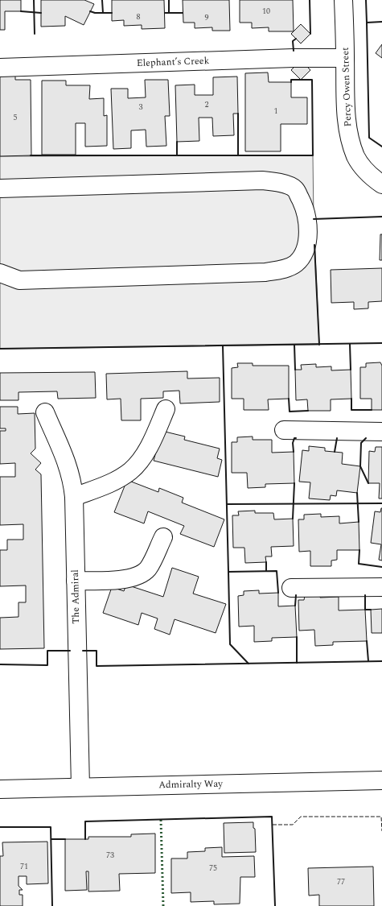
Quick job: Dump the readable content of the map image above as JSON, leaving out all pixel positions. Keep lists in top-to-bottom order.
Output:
{
  "streets": {
    "street": [
      "Elephant’s Creek",
      "Percy Owen Street",
      "The Admiral",
      "Admiralty Way"
    ]
  },
  "crossings": [
    ["Elephant’s Creek", "Percy Owen Street"],
    ["The Admiral", "Admiralty Way"]
  ],
  "house_numbers": [
    "10",
    "8",
    "9",
    "2",
    "3",
    "1",
    "5",
    "73",
    "71",
    "75",
    "77"
  ]
}
